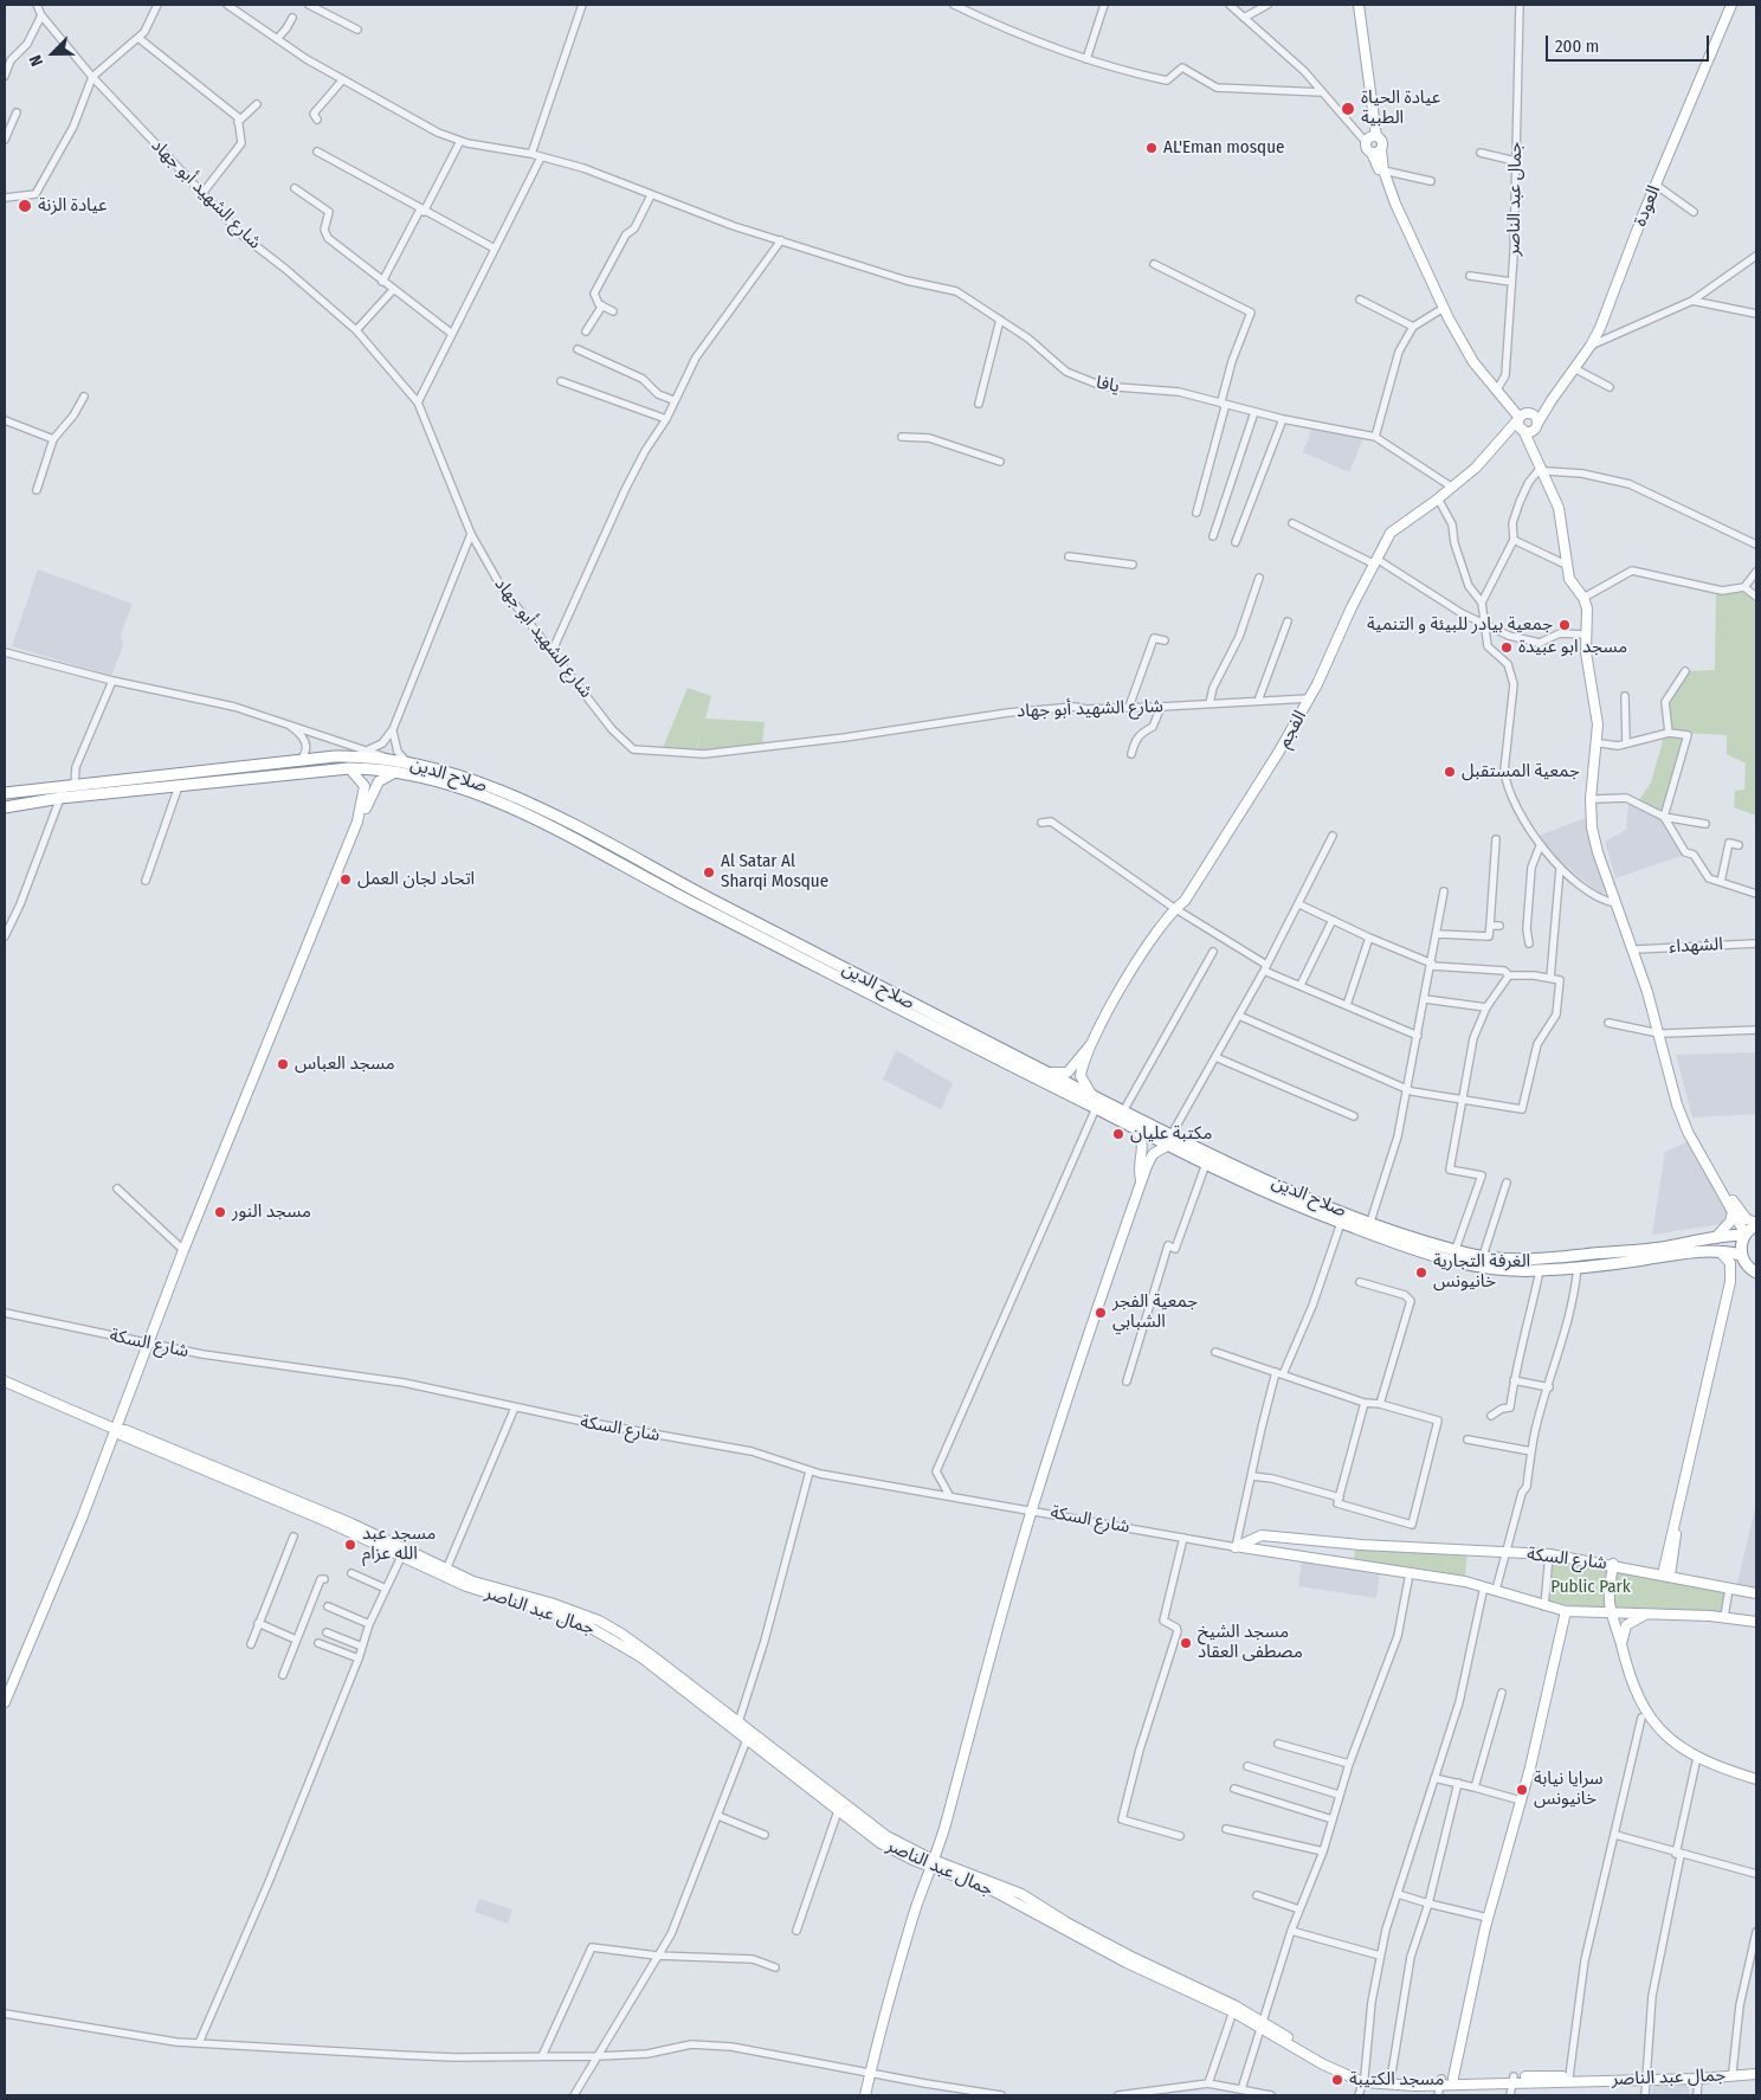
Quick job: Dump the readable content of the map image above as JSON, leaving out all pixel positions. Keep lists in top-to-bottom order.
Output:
{
  "streets": {
    "highway": ["صلاح الدين"],
    "main road": [
      "جمال عبد الناصر",
      "العودة",
      "الفجم",
      "شارع السكة"
    ],
    "street": ["شارع الشهيد أبو جهاد", "يافا", "الشهداء"]
  },
  "crossings": [
    ["شارع الشهيد أبو جهاد", "الفجم"],
    ["العودة", "الفجم"],
    ["يافا", "الفجم"]
  ],
  "parks": ["Public Park"],
  "places": [
    "عيادة الحياة الطبية",
    "AL'Eman mosque",
    "عيادة الزنة",
    "جمعية بيادر للبيئة و التنمية",
    "مسجد ابو عبيدة",
    "جمعية المستقبل",
    "Al Satar Al Sharqi Mosque",
    "اتحاد لجان العمل",
    "مسجد العباس",
    "مكتبة عليان",
    "مسجد النور",
    "الغرفة التجارية خانيونس",
    "جمعية الفجر الشبابي",
    "مسجد عبد الله عزام",
    "مسجد الشيخ مصطفى العقاد",
    "سرايا نيابة خانيونس",
    "مسجد الكتيبة"
  ],
  "scale_bar": "200 m",
  "north": "bottom left"
}
